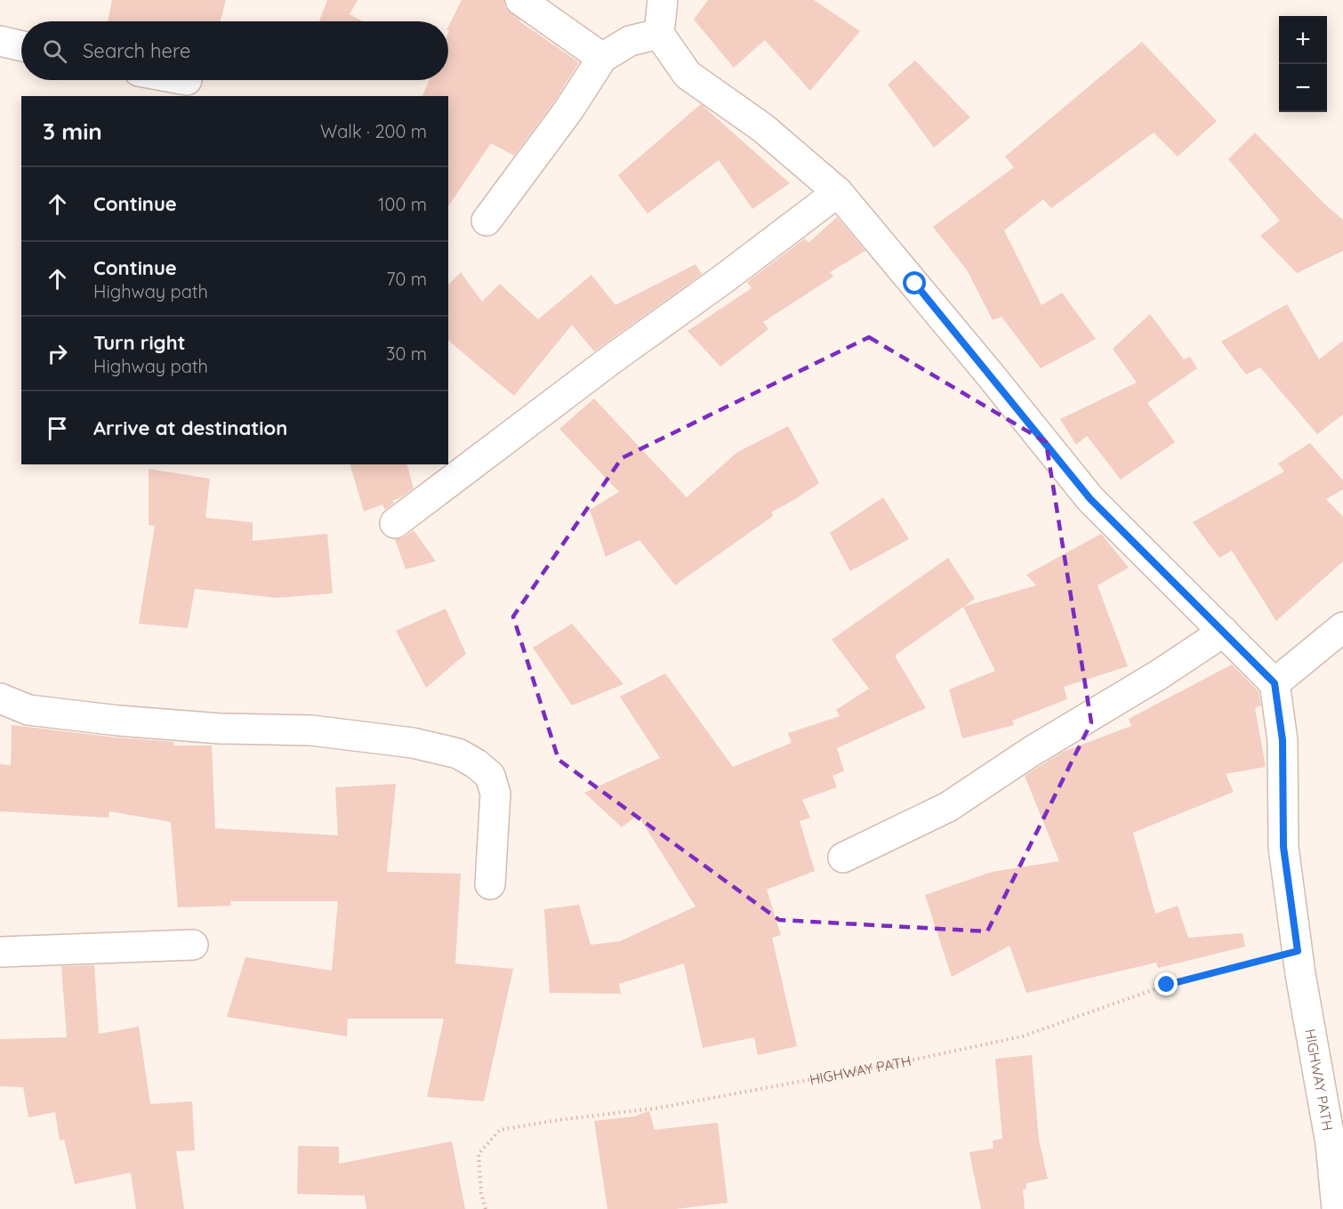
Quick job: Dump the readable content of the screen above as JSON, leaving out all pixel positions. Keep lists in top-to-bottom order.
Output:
{
  "streets": {
    "street": ["HIGHWAY PATH"]
  },
  "page": {
    "map_buttons": ["+", "−"],
    "search": "Search here",
    "heading": ["3 min", "Walk · 200 m"],
    "list": [
      ["Continue", "100 m"],
      ["Continue", "Highway path", "70 m"],
      ["Turn right", "Highway path", "30 m"],
      "Arrive at destination"
    ]
  }
}
